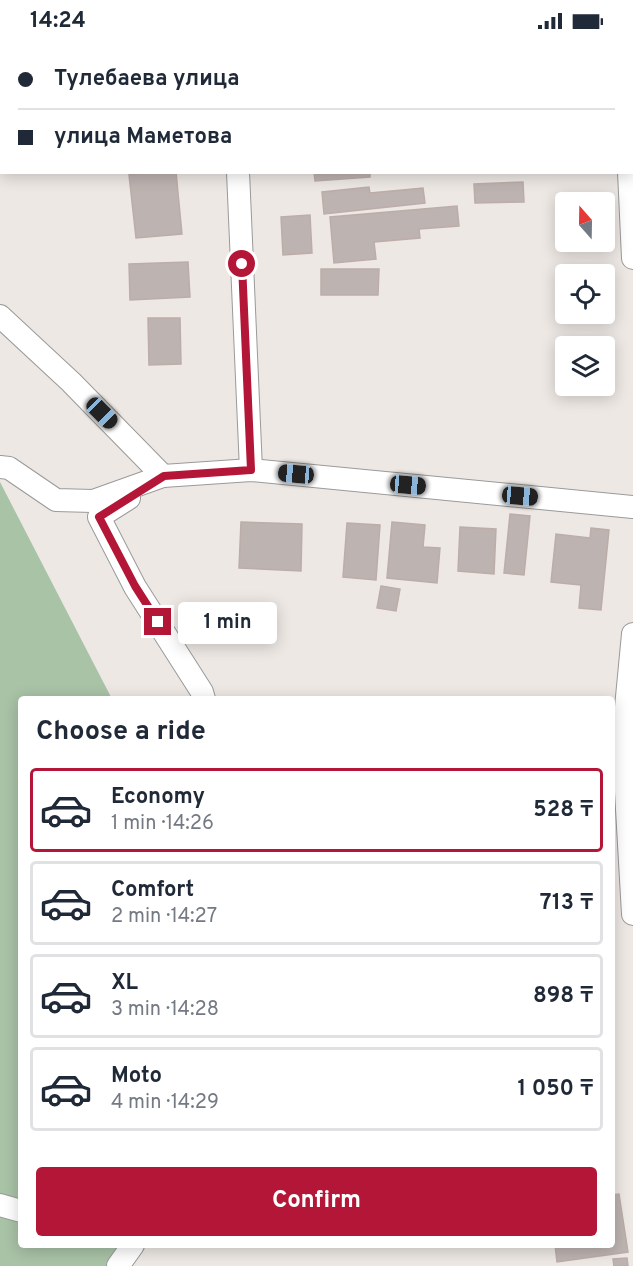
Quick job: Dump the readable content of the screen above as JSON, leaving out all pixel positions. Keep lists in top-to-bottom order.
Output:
{
  "north": "top",
  "page": {
    "status": "14:24",
    "banner": ["Тулебаева улица", "улица Маметова"],
    "bubble": "1 min",
    "heading": "Choose a ride",
    "list": [
      {
        "name": "Economy",
        "note": "1 min · 14:26",
        "value": "528 ₸"
      },
      {
        "name": "Comfort",
        "note": "2 min · 14:27",
        "value": "713 ₸"
      },
      {
        "name": "XL",
        "note": "3 min · 14:28",
        "value": "898 ₸"
      },
      {
        "name": "Moto",
        "note": "4 min · 14:29",
        "value": "1 050 ₸"
      }
    ],
    "buttons": "Confirm"
  }
}
